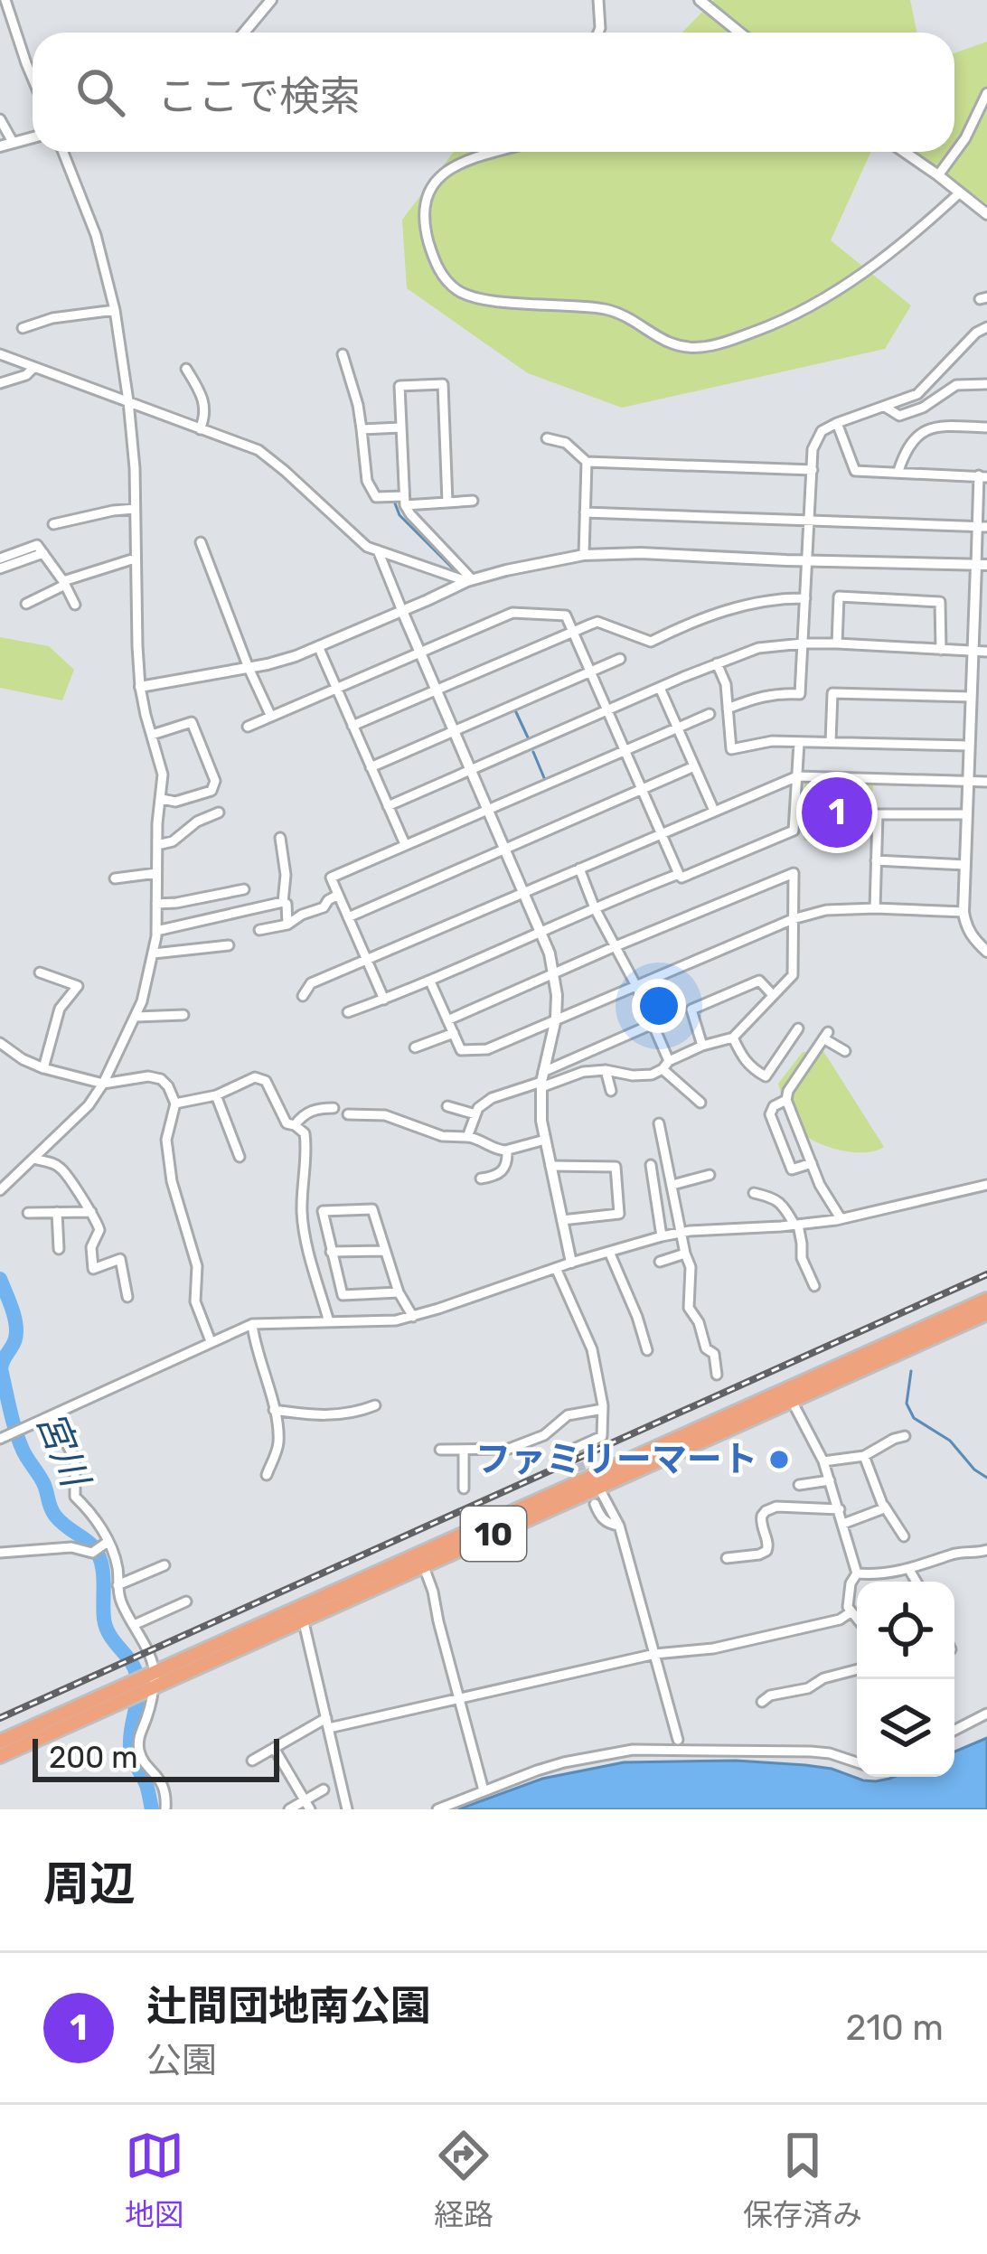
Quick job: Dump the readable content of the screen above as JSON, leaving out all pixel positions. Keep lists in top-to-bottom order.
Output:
{
  "streets": {
    "highway": ["10"]
  },
  "water": ["宮川"],
  "places": ["ファミリーマート"],
  "scale_bar": "200 m",
  "page": {
    "search": "ここで検索",
    "pins": "1",
    "scale": "200 m",
    "heading": "周辺",
    "list": [
      {
        "mark": "1",
        "name": "辻間団地南公園",
        "note": "公園",
        "value": "210 m"
      }
    ],
    "nav": ["地図", "経路", "保存済み"]
  }
}
